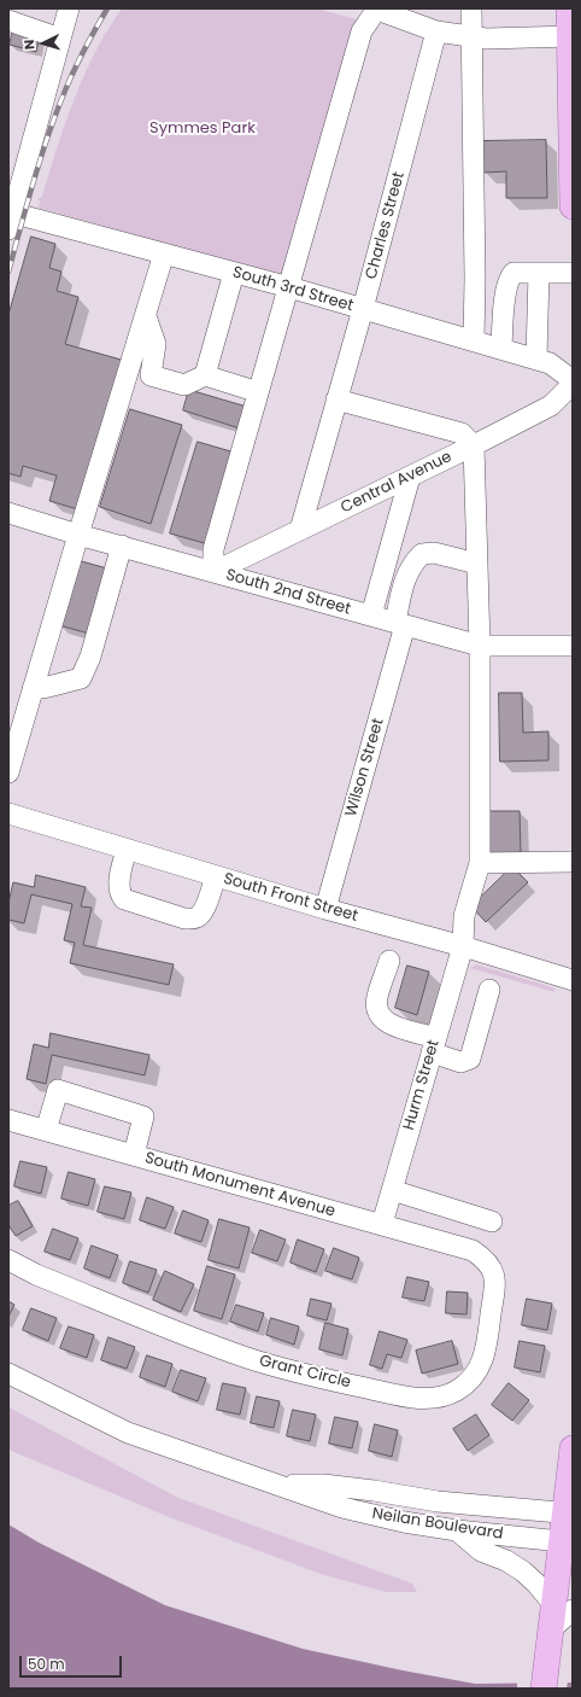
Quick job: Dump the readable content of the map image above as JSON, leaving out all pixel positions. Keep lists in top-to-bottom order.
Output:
{
  "streets": {
    "street": [
      "Charles Street",
      "South 3rd Street",
      "Central Avenue",
      "South 2nd Street",
      "Wilson Street",
      "South Front Street",
      "Hurm Street",
      "South Monument Avenue",
      "Grant Circle",
      "Neilan Boulevard"
    ]
  },
  "crossings": [
    ["Charles Street", "South 3rd Street"],
    ["Charles Street", "Central Avenue"],
    ["South 3rd Street", "Central Avenue"],
    ["Central Avenue", "South 2nd Street"],
    ["Central Avenue", "Hurm Street"],
    ["South 2nd Street", "Wilson Street"],
    ["South 2nd Street", "Hurm Street"],
    ["Wilson Street", "South Front Street"],
    ["Wilson Street", "Hurm Street"],
    ["South Front Street", "Hurm Street"],
    ["Hurm Street", "South Monument Avenue"],
    ["South Monument Avenue", "Grant Circle"]
  ],
  "parks": ["Symmes Park"],
  "scale_bar": "50 m",
  "north": "left"
}
